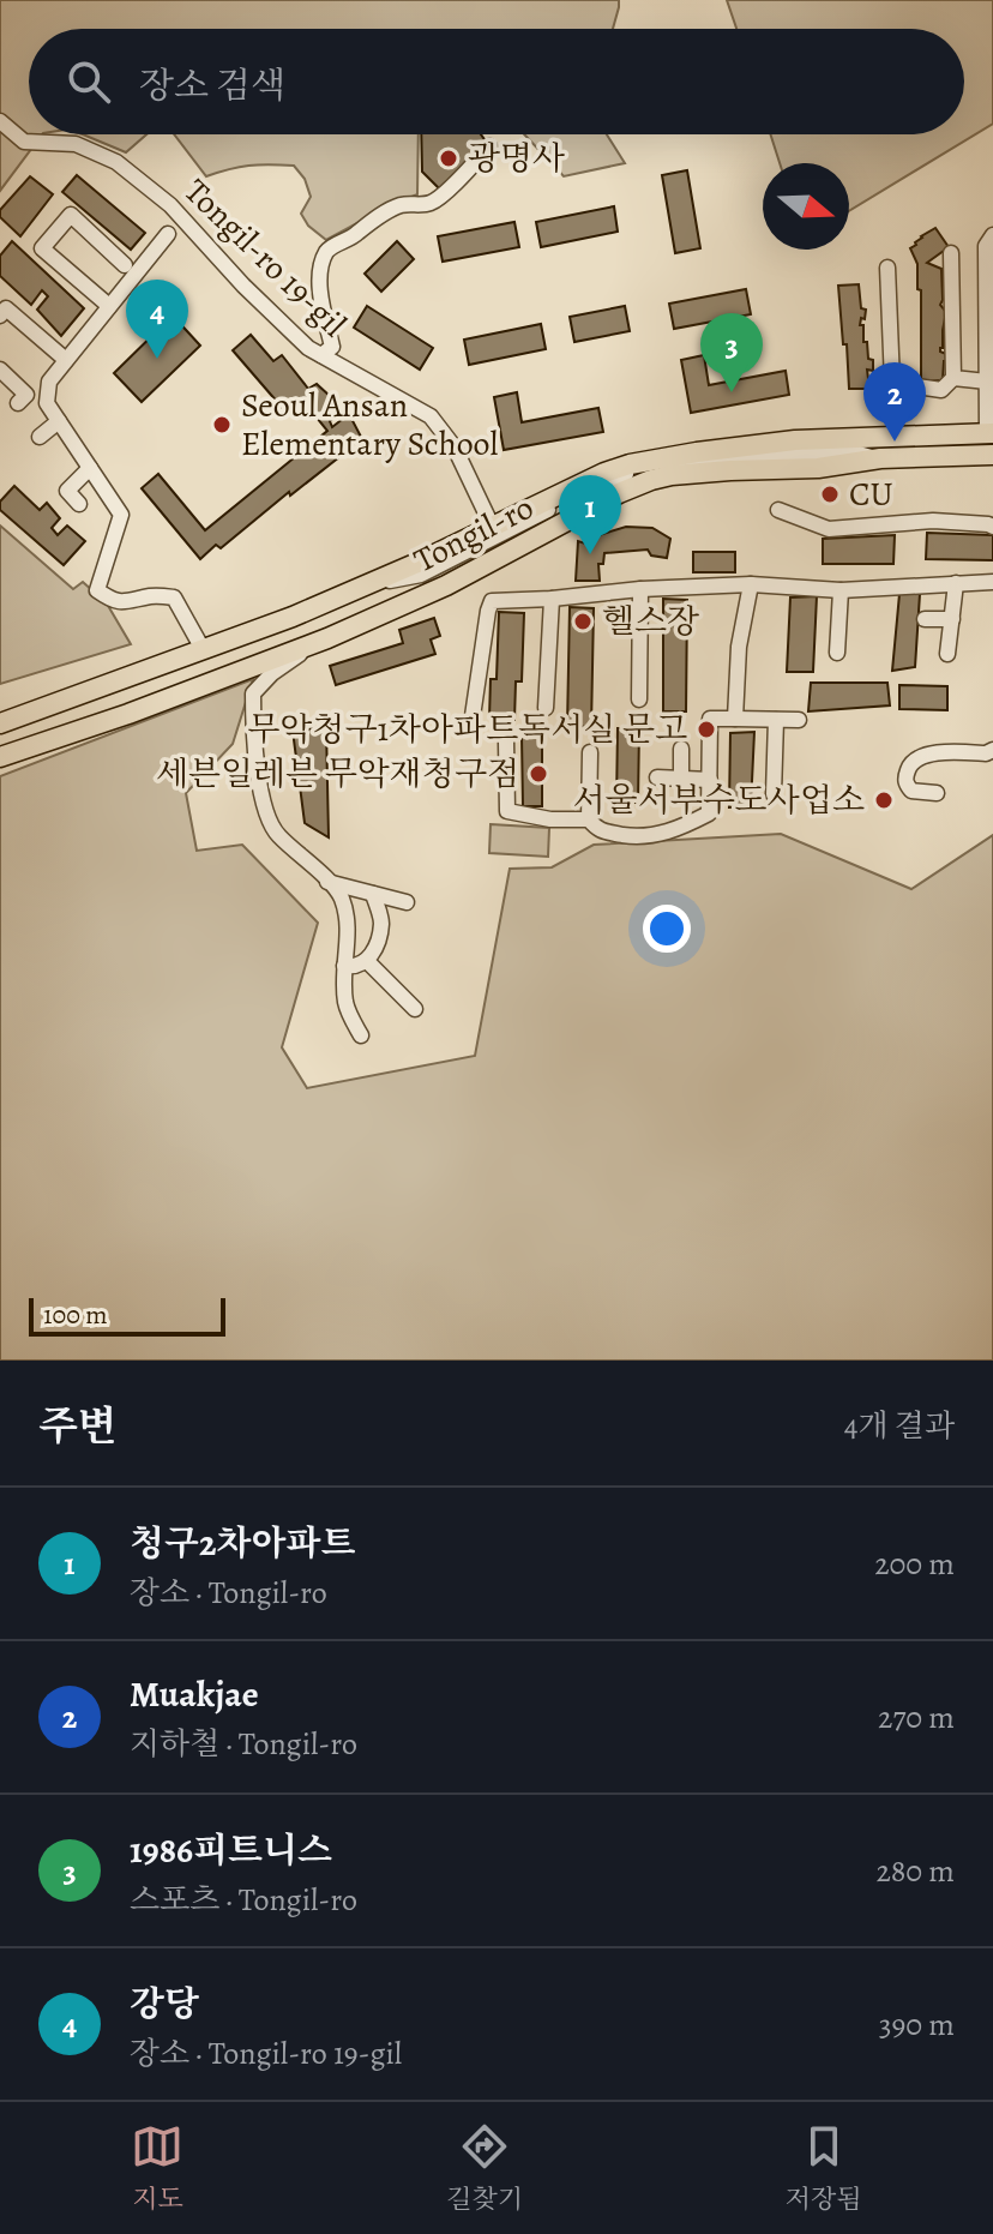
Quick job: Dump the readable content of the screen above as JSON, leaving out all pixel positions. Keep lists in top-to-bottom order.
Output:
{
  "streets": {
    "main road": ["Tongil-ro"],
    "street": ["Tongil-ro 19-gil"]
  },
  "crossings": [
    ["Tongil-ro 19-gil", "Tongil-ro"]
  ],
  "places": [
    "광명사",
    "Seoul Ansan Elementary School",
    "CU",
    "헬스장",
    "무악청구1차아파트독서실 문고",
    "세븐일레븐 무악재청구점",
    "서울서부수도사업소"
  ],
  "scale_bar": "100 m",
  "north": "right",
  "page": {
    "search": "장소 검색",
    "pins": [
      "4",
      "3",
      "2",
      "1"
    ],
    "scale": "100 m",
    "heading": ["주변", "4개 결과"],
    "list": [
      {
        "mark": "1",
        "name": "청구2차아파트",
        "note": "장소 · Tongil-ro",
        "value": "200 m"
      },
      {
        "mark": "2",
        "name": "Muakjae",
        "note": "지하철 · Tongil-ro",
        "value": "270 m"
      },
      {
        "mark": "3",
        "name": "1986피트니스",
        "note": "스포츠 · Tongil-ro",
        "value": "280 m"
      },
      {
        "mark": "4",
        "name": "강당",
        "note": "장소 · Tongil-ro 19-gil",
        "value": "390 m"
      }
    ],
    "nav": ["지도", "길찾기", "저장됨"]
  }
}
